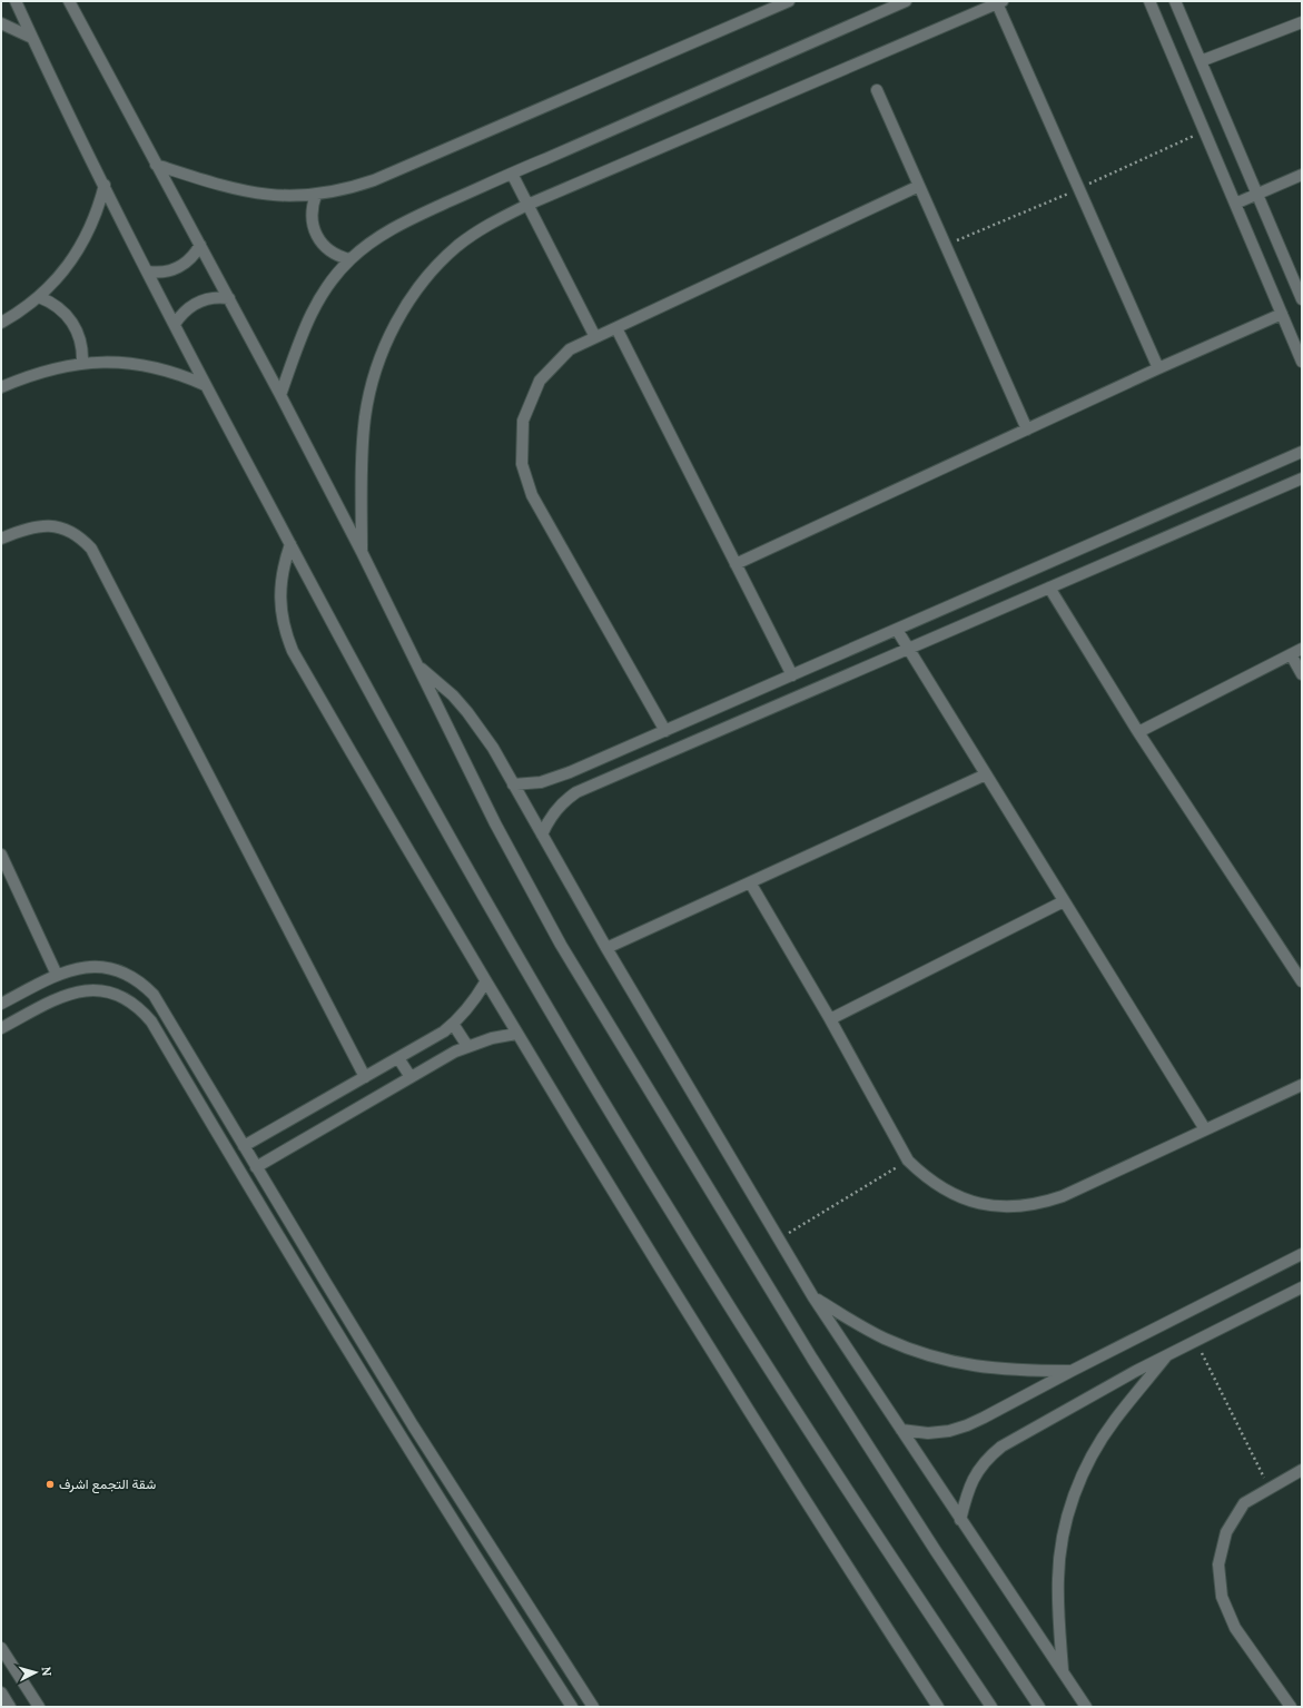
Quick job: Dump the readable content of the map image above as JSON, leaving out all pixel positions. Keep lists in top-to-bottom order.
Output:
{
  "places": ["شقة التجمع اشرف"],
  "north": "right"
}
